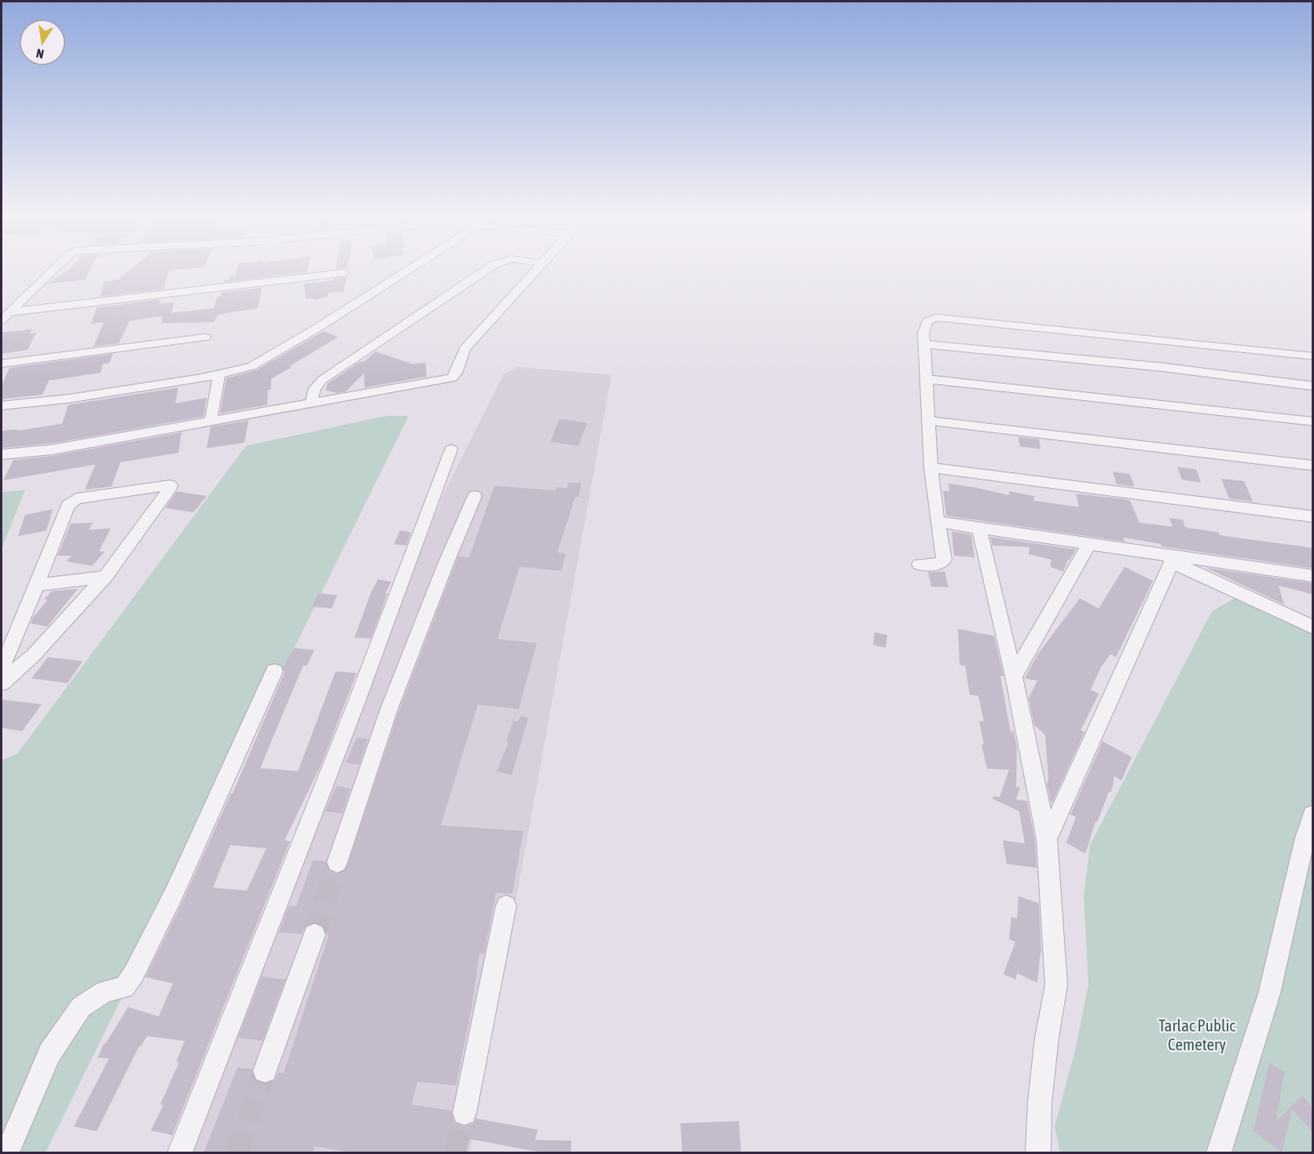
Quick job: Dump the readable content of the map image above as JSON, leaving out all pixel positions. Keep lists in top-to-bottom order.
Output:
{
  "parks": ["Tarlac Public Cemetery"],
  "north": "bottom"
}
